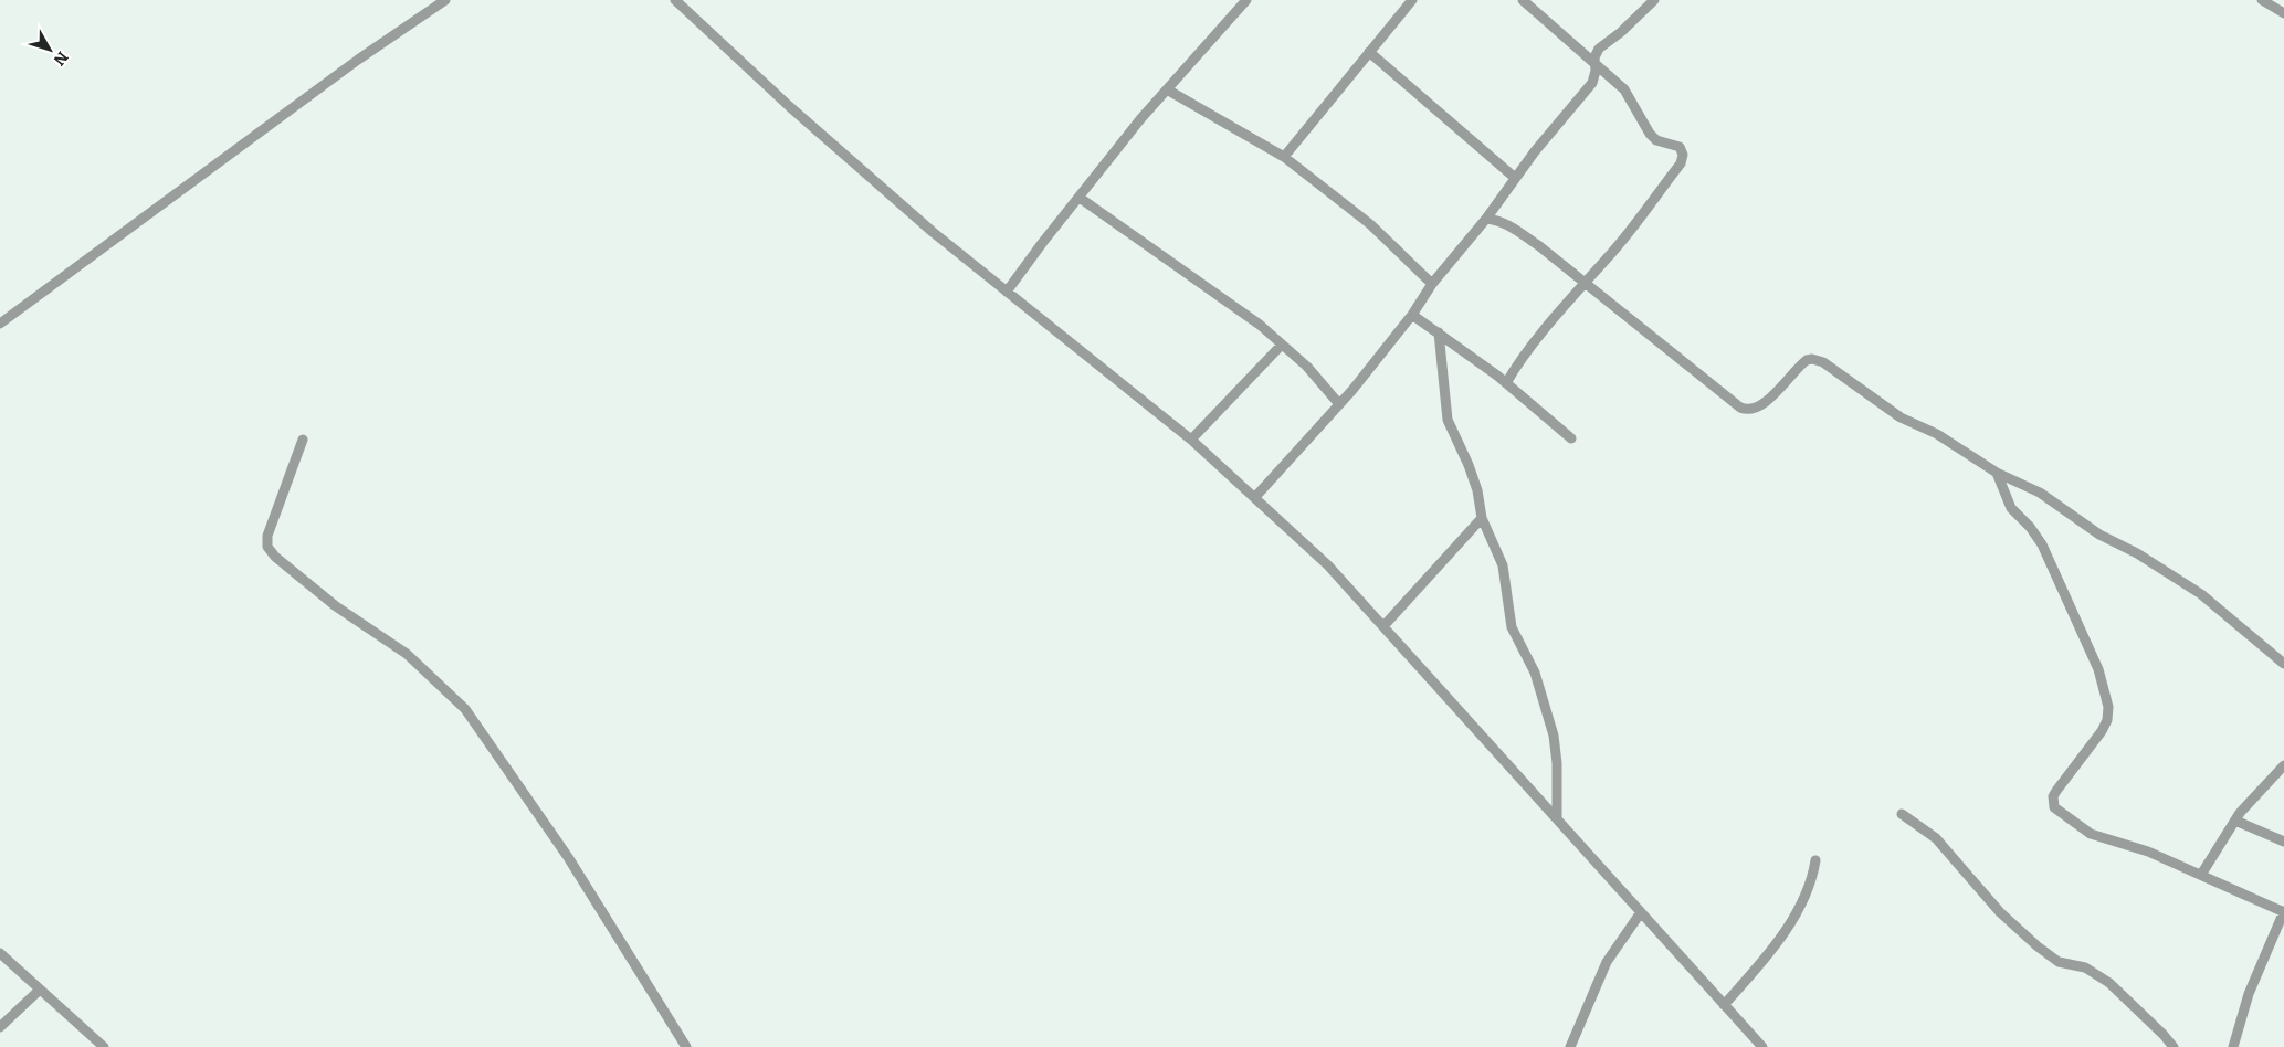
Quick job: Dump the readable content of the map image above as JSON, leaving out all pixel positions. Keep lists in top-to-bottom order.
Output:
{
  "north": "bottom right"
}
